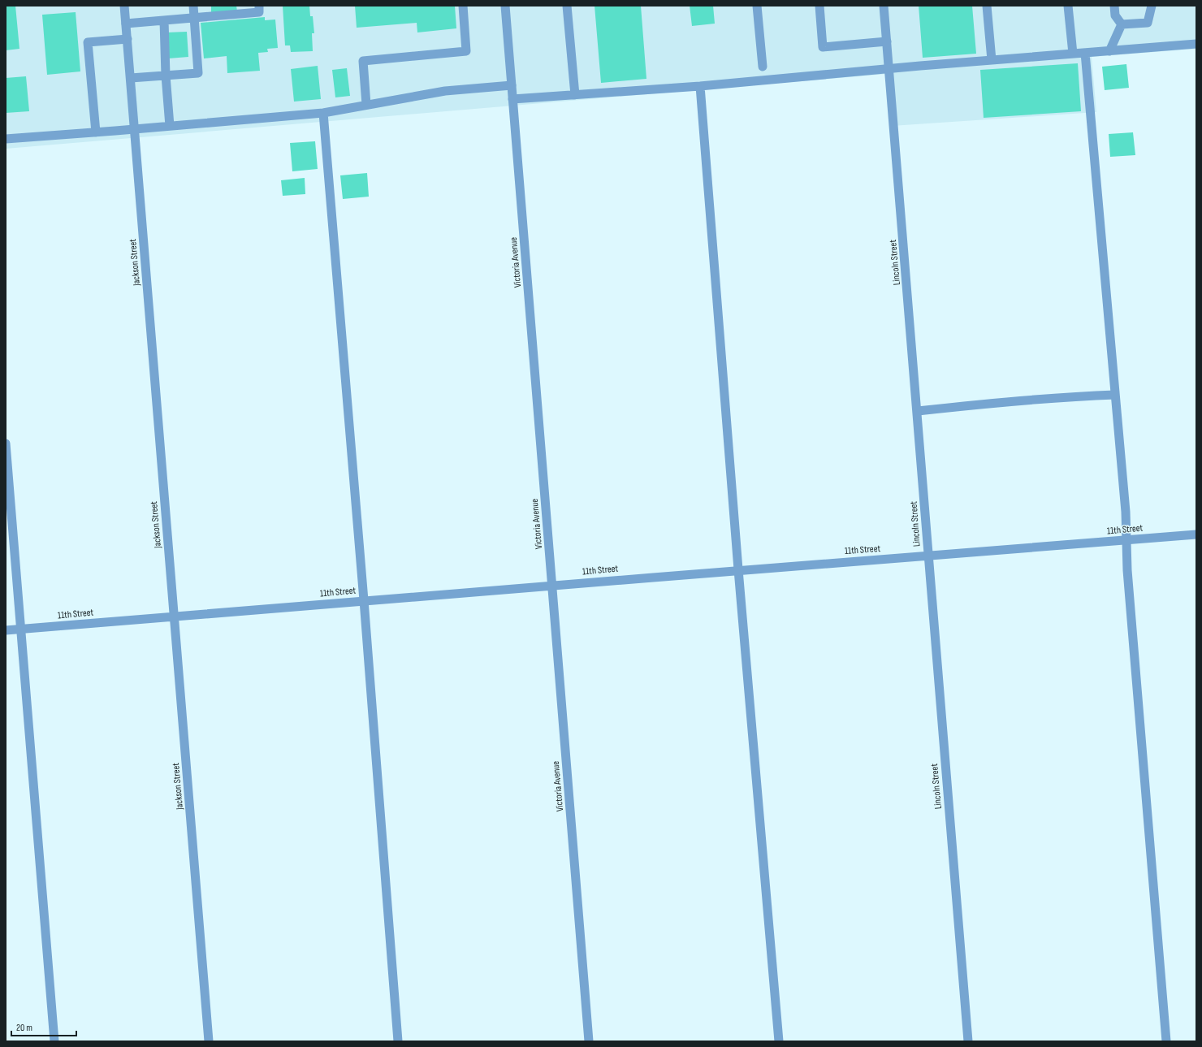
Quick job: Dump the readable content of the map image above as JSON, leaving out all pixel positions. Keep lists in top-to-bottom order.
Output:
{
  "streets": {
    "street": [
      "Jackson Street",
      "Victoria Avenue",
      "Lincoln Street",
      "11th Street"
    ]
  },
  "crossings": [
    ["Jackson Street", "11th Street"],
    ["Victoria Avenue", "11th Street"],
    ["Lincoln Street", "11th Street"]
  ],
  "scale_bar": "20 m"
}
